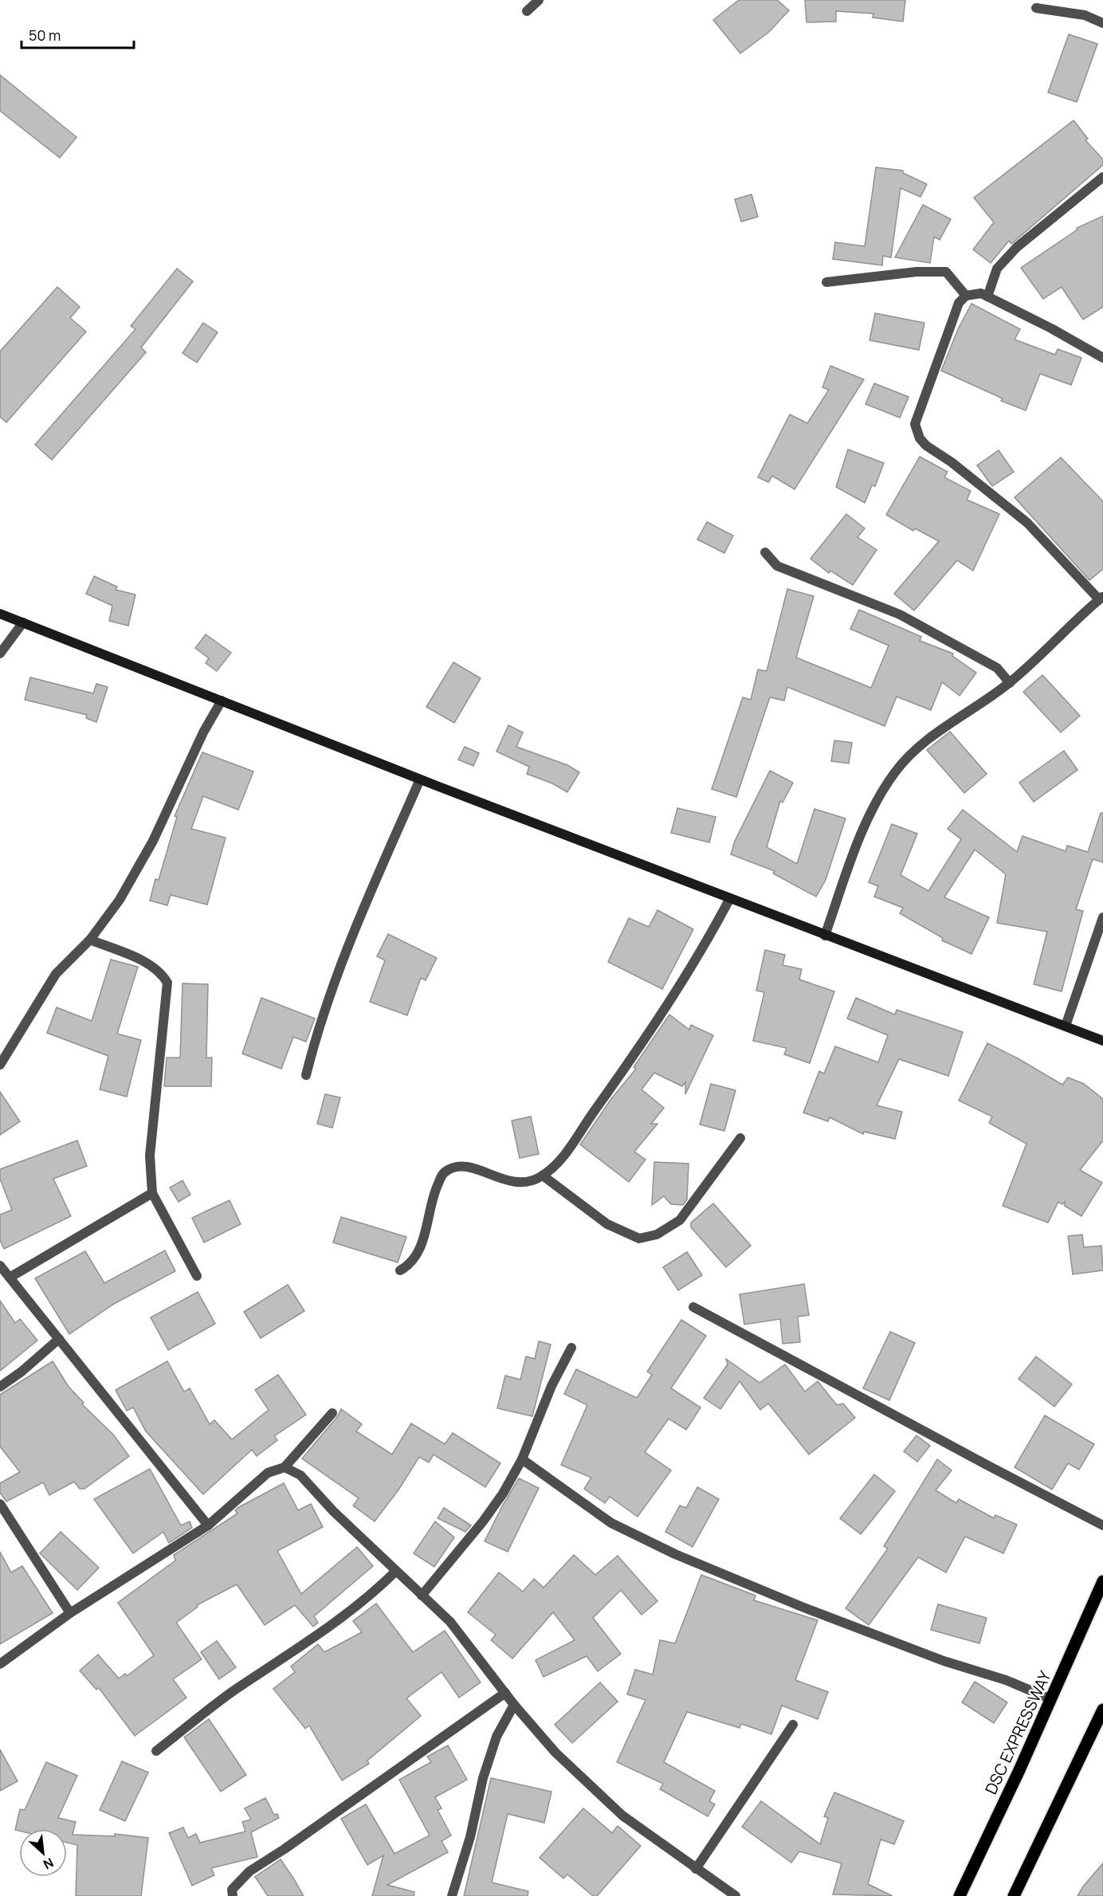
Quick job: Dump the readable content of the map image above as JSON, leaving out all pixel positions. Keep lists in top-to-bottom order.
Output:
{
  "streets": {
    "main road": ["DSC EXPRESSWAY"]
  },
  "scale_bar": "50 m",
  "north": "bottom right"
}
